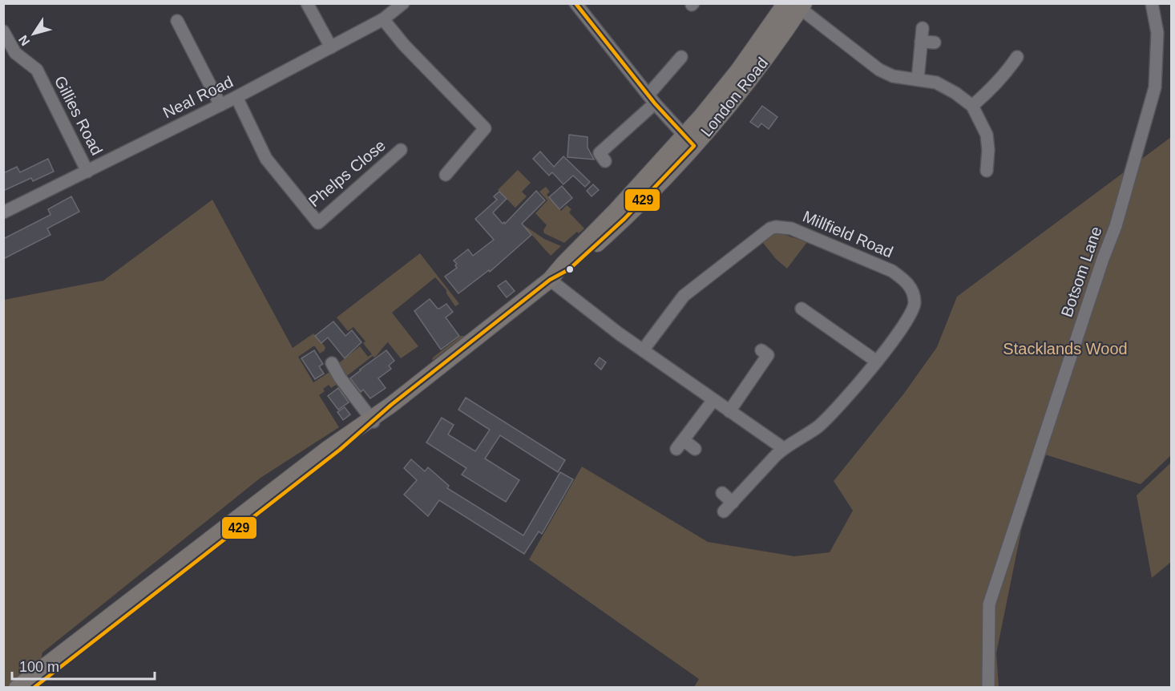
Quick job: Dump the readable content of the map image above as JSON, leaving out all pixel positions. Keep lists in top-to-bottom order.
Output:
{
  "streets": {
    "main road": ["London Road"],
    "street": [
      "Neal Road",
      "Gillies Road",
      "Phelps Close",
      "Millfield Road",
      "Botsom Lane"
    ]
  },
  "crossings": [
    ["Neal Road", "Gillies Road"],
    ["Neal Road", "Phelps Close"]
  ],
  "parks": ["Stacklands Wood"],
  "lines": ["transit line 429"],
  "scale_bar": "100 m",
  "north": "bottom left"
}
